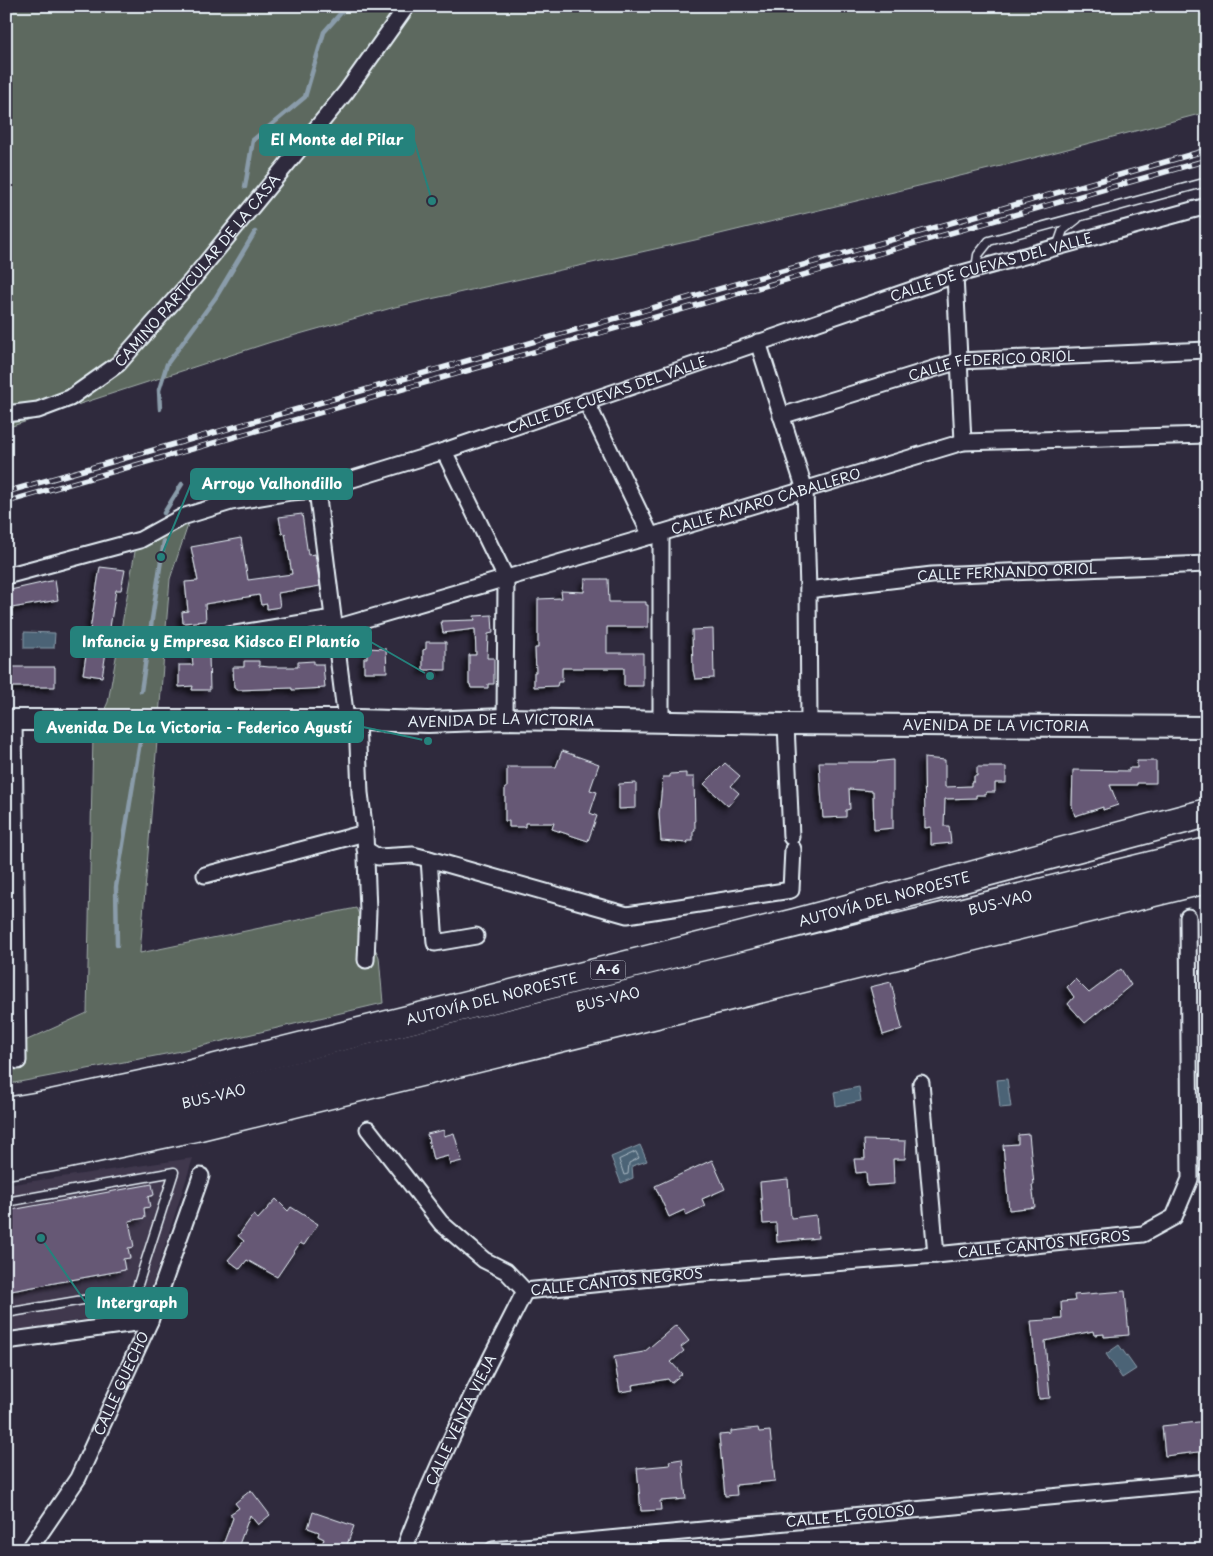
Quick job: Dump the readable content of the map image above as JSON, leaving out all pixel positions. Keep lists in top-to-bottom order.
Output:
{
  "streets": {
    "highway": ["AUTOVÍA DEL NOROESTE", "BUS-VAO", "A-6"],
    "street": [
      "CALLE DE CUEVAS DEL VALLE",
      "CAMINO PARTICULAR DE LA CASA",
      "CALLE FEDERICO ORIOL",
      "CALLE ÁLVARO CABALLERO",
      "CALLE FERNANDO ORIOL",
      "AVENIDA DE LA VICTORIA",
      "CALLE CANTOS NEGROS",
      "CALLE GUECHO",
      "CALLE VENTA VIEJA",
      "CALLE EL GOLOSO"
    ]
  },
  "crossings": [
    ["CALLE CANTOS NEGROS", "CALLE VENTA VIEJA"]
  ],
  "places": [
    "El Monte del Pilar",
    "Arroyo Valhondillo",
    "Infancia y Empresa Kidsco El Plantío",
    "Avenida De La Victoria - Federico Agustí",
    "Intergraph"
  ]
}
